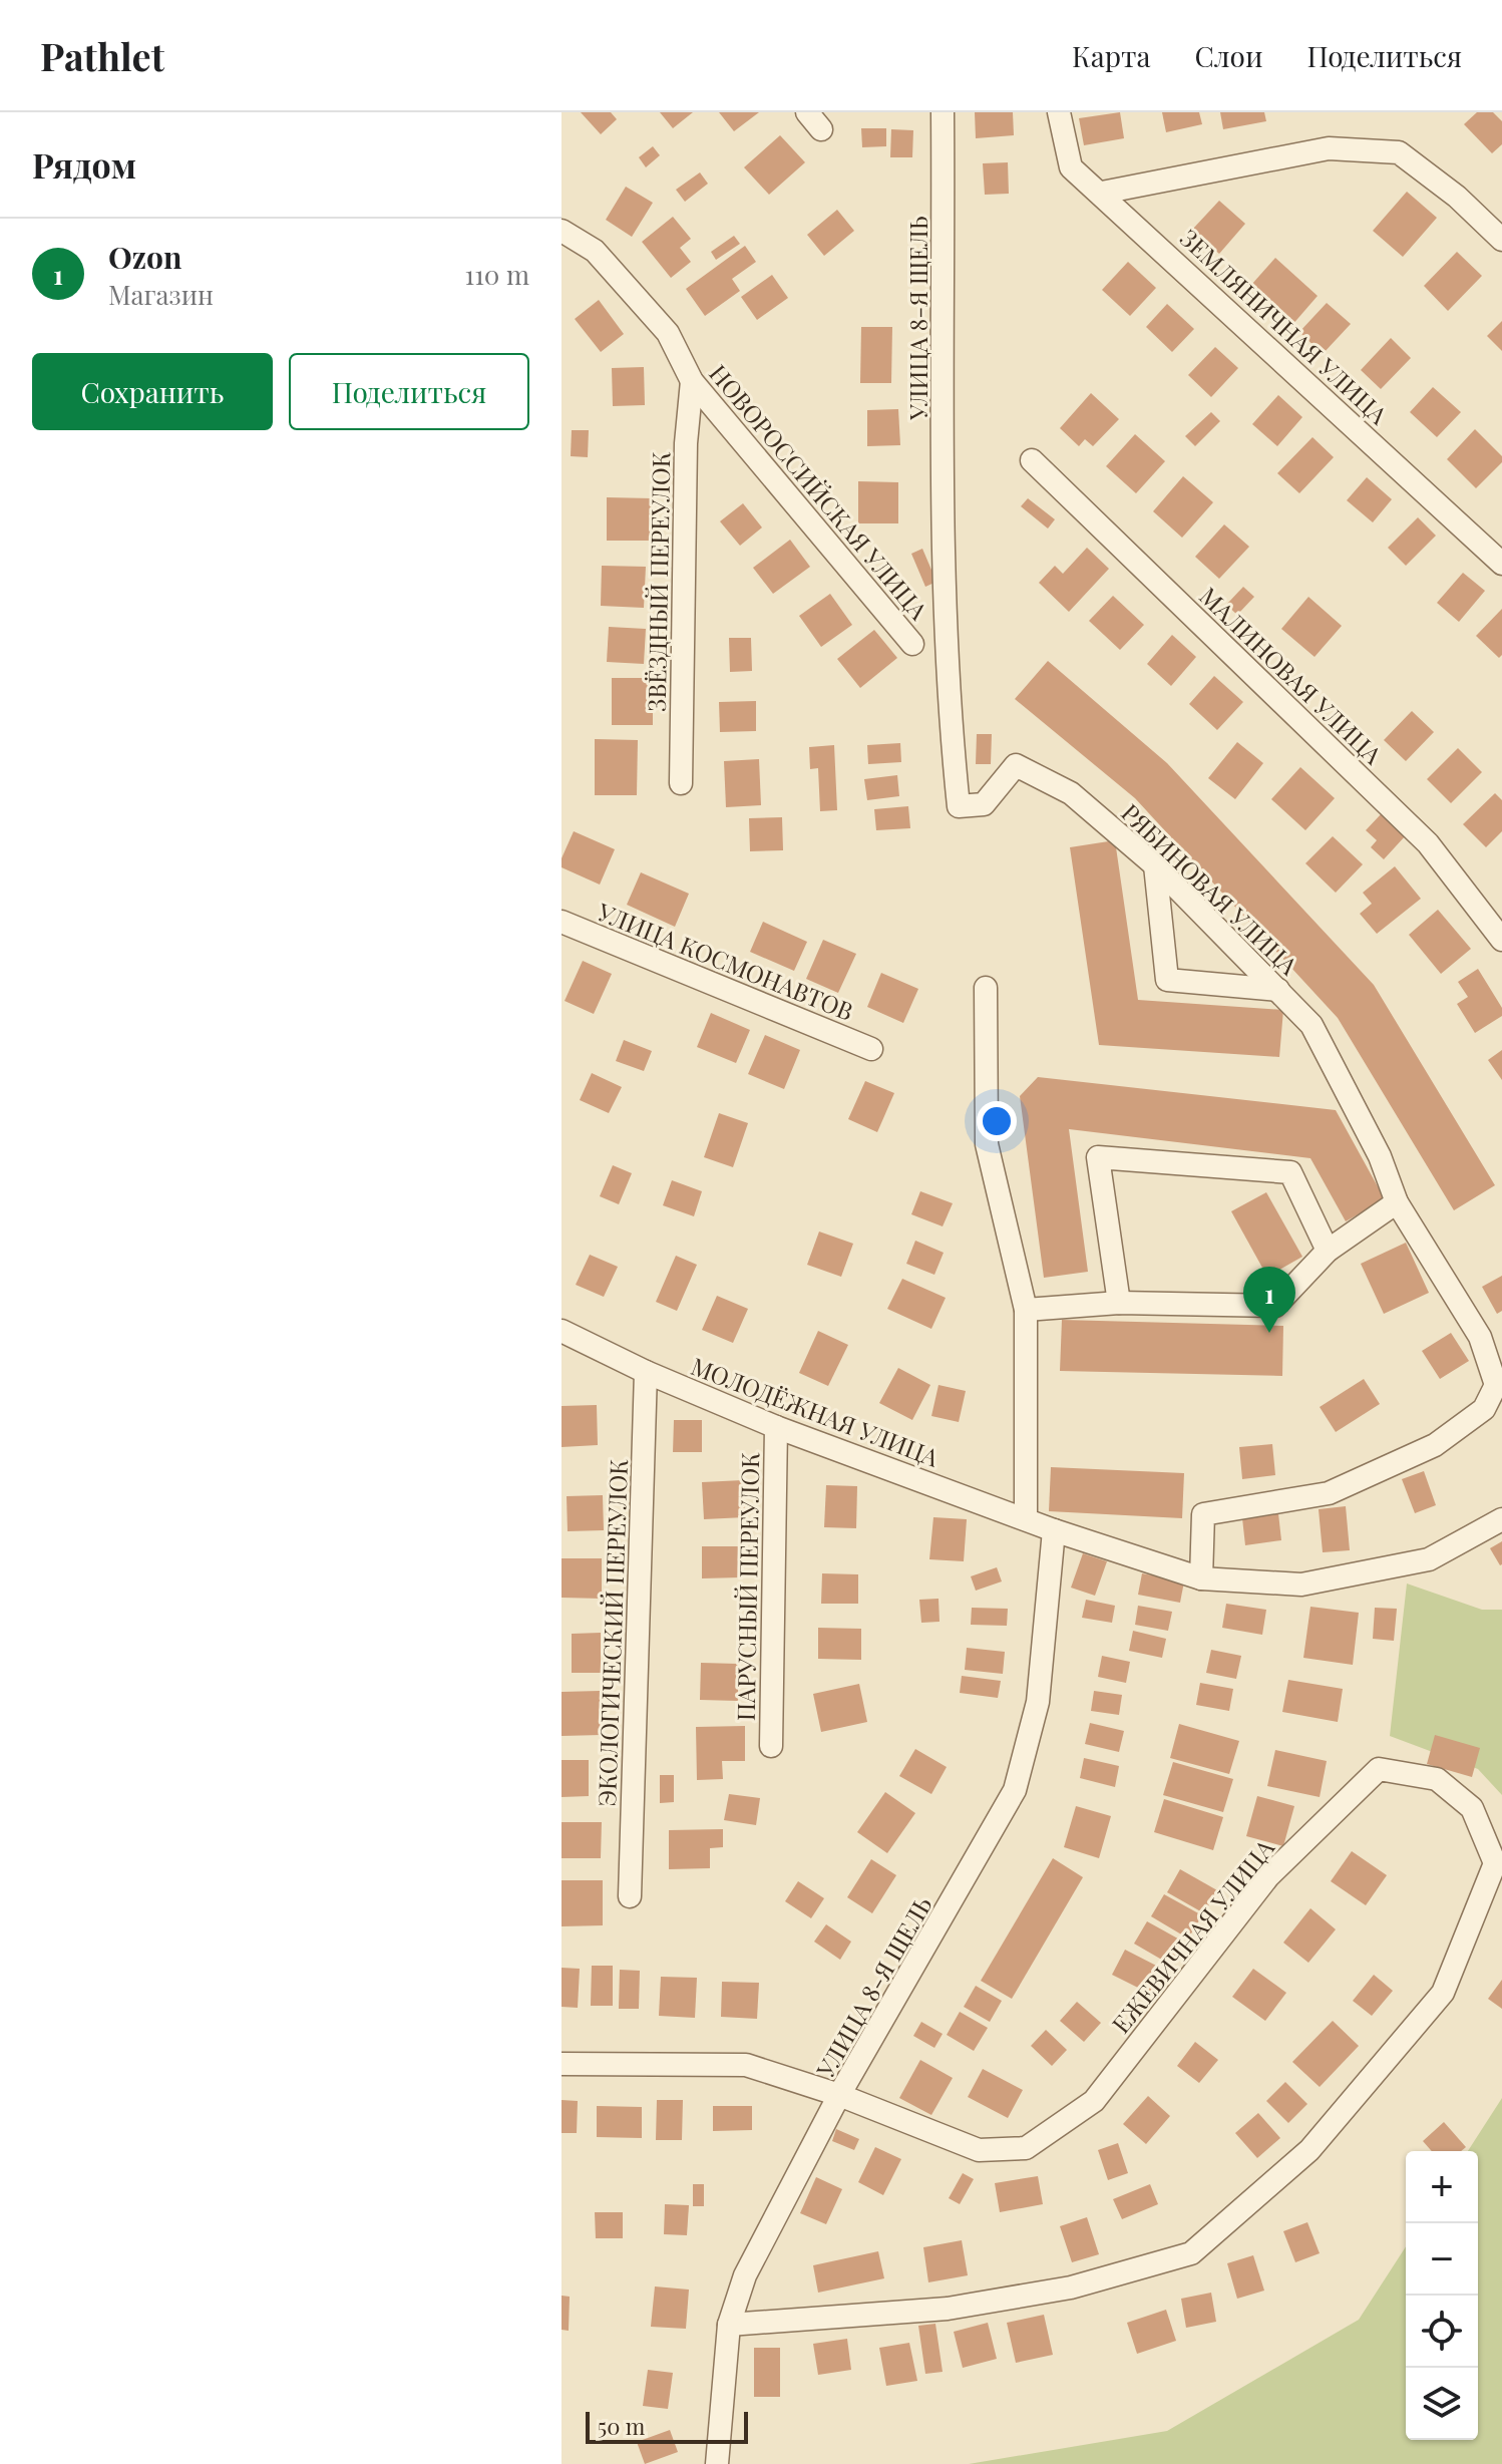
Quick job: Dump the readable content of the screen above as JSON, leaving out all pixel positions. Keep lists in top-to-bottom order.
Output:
{
  "streets": {
    "street": [
      "УЛИЦА 8-Я ЩЕЛЬ",
      "ЗЕМЛЯНИЧНАЯ УЛИЦА",
      "НОВОРОССИЙСКАЯ УЛИЦА",
      "ЗВЁЗДНЫЙ ПЕРЕУЛОК",
      "МАЛИНОВАЯ УЛИЦА",
      "РЯБИНОВАЯ УЛИЦА",
      "УЛИЦА КОСМОНАВТОВ",
      "МОЛОДЁЖНАЯ УЛИЦА",
      "ПАРУСНЫЙ ПЕРЕУЛОК",
      "ЭКОЛОГИЧЕСКИЙ ПЕРЕУЛОК",
      "ЕЖЕВИЧНАЯ УЛИЦА"
    ]
  },
  "crossings": [
    ["УЛИЦА 8-Я ЩЕЛЬ", "РЯБИНОВАЯ УЛИЦА"],
    ["УЛИЦА 8-Я ЩЕЛЬ", "МОЛОДЁЖНАЯ УЛИЦА"],
    ["УЛИЦА 8-Я ЩЕЛЬ", "ЕЖЕВИЧНАЯ УЛИЦА"],
    ["НОВОРОССИЙСКАЯ УЛИЦА", "ЗВЁЗДНЫЙ ПЕРЕУЛОК"],
    ["МОЛОДЁЖНАЯ УЛИЦА", "ПАРУСНЫЙ ПЕРЕУЛОК"],
    ["МОЛОДЁЖНАЯ УЛИЦА", "ЭКОЛОГИЧЕСКИЙ ПЕРЕУЛОК"]
  ],
  "scale_bar": "50 m",
  "page": {
    "header": "Pathlet",
    "nav": ["Карта", "Слои", "Поделиться"],
    "heading": "Рядом",
    "list": [
      {
        "mark": "1",
        "name": "Ozon",
        "note": "Магазин",
        "value": "110 m"
      }
    ],
    "buttons": ["Сохранить", "Поделиться"],
    "pins": "1",
    "map_buttons": ["+", "−"],
    "scale": "50 m"
  }
}
